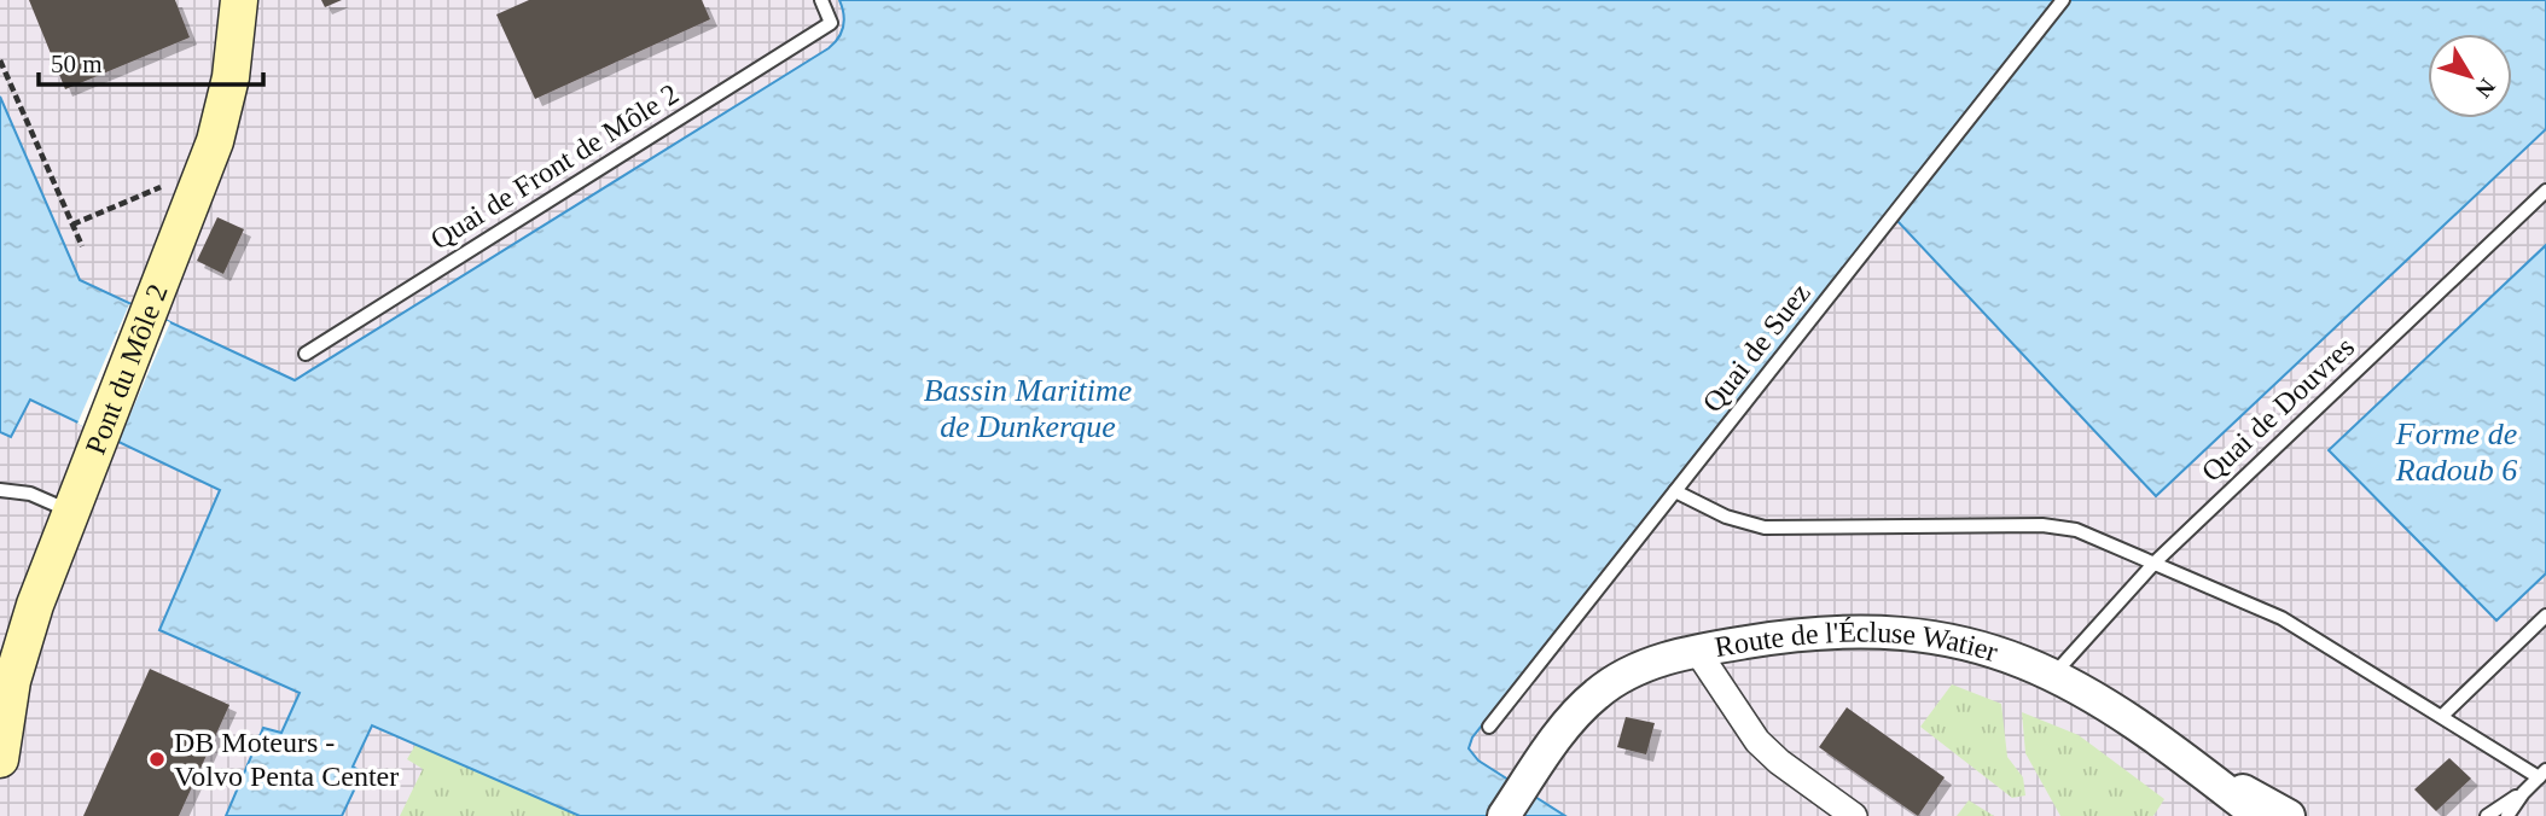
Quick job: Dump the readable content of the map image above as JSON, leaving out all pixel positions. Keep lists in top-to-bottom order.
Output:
{
  "streets": {
    "main road": ["Pont du Môle 2"],
    "street": ["Route de l'Écluse Watier"],
    "lane": ["Quai de Front de Môle 2", "Quai de Suez", "Quai de Douvres"]
  },
  "crossings": [
    ["Quai de Douvres", "Route de l'Écluse Watier"]
  ],
  "water": ["Bassin Maritime de Dunkerque", "Forme de Radoub 6"],
  "places": ["DB Moteurs - Volvo Penta Center"],
  "scale_bar": "50 m",
  "north": "bottom right"
}
